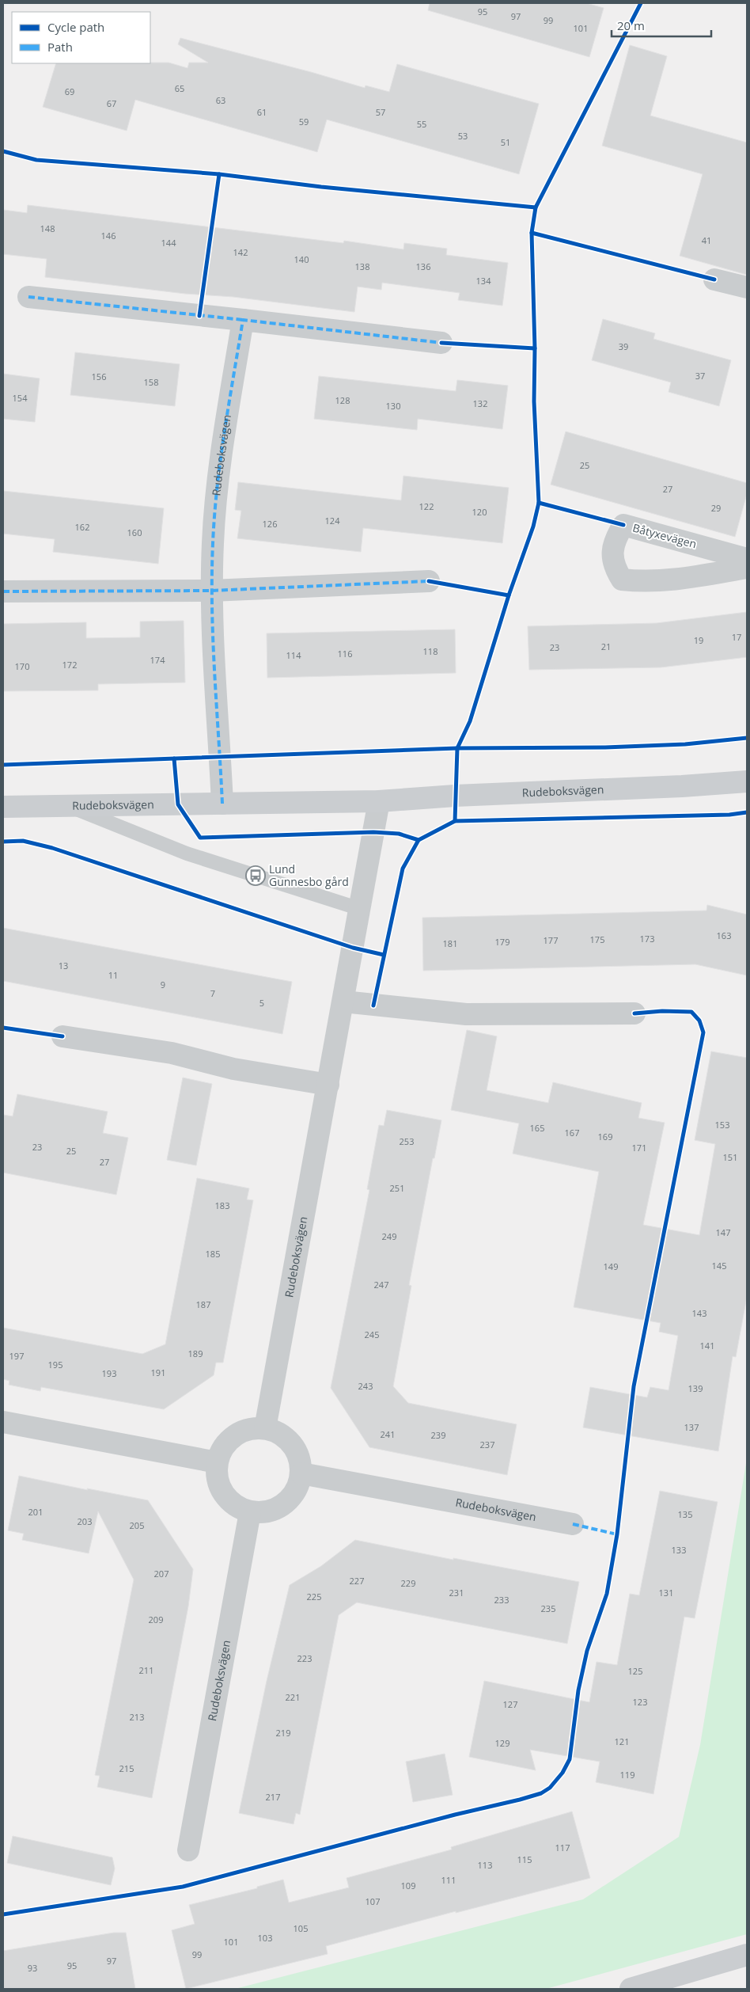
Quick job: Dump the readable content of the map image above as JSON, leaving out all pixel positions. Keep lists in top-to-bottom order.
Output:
{
  "streets": {
    "street": ["Rudeboksvägen", "Båtyxevägen"]
  },
  "places": {
    "bus stop": ["Lund Gunnesbo gård"]
  },
  "house_numbers": [
    "95",
    "97",
    "99",
    "101",
    "65",
    "69",
    "63",
    "67",
    "61",
    "57",
    "59",
    "55",
    "53",
    "51",
    "148",
    "146",
    "41",
    "144",
    "142",
    "140",
    "138",
    "136",
    "134",
    "39",
    "37",
    "156",
    "158",
    "154",
    "128",
    "132",
    "130",
    "25",
    "27",
    "122",
    "29",
    "120",
    "124",
    "126",
    "162",
    "160",
    "17",
    "19",
    "21",
    "23",
    "118",
    "116",
    "114",
    "174",
    "172",
    "170",
    "163",
    "173",
    "175",
    "177",
    "179",
    "181",
    "13",
    "11",
    "9",
    "7",
    "5",
    "153",
    "165",
    "167",
    "169",
    "253",
    "23",
    "171",
    "25",
    "151",
    "27",
    "251",
    "183",
    "147",
    "249",
    "185",
    "145",
    "149",
    "247",
    "187",
    "143",
    "245",
    "141",
    "189",
    "197",
    "195",
    "191",
    "193",
    "243",
    "139",
    "137",
    "241",
    "239",
    "237",
    "201",
    "135",
    "203",
    "205",
    "133",
    "207",
    "227",
    "229",
    "231",
    "131",
    "225",
    "233",
    "235",
    "209",
    "223",
    "211",
    "125",
    "221",
    "123",
    "127",
    "213",
    "219",
    "121",
    "129",
    "215",
    "119",
    "217",
    "117",
    "115",
    "113",
    "111",
    "109",
    "107",
    "105",
    "103",
    "101",
    "99",
    "97",
    "95",
    "93"
  ],
  "legend": ["Cycle path", "Path"],
  "scale_bar": "20 m"
}
